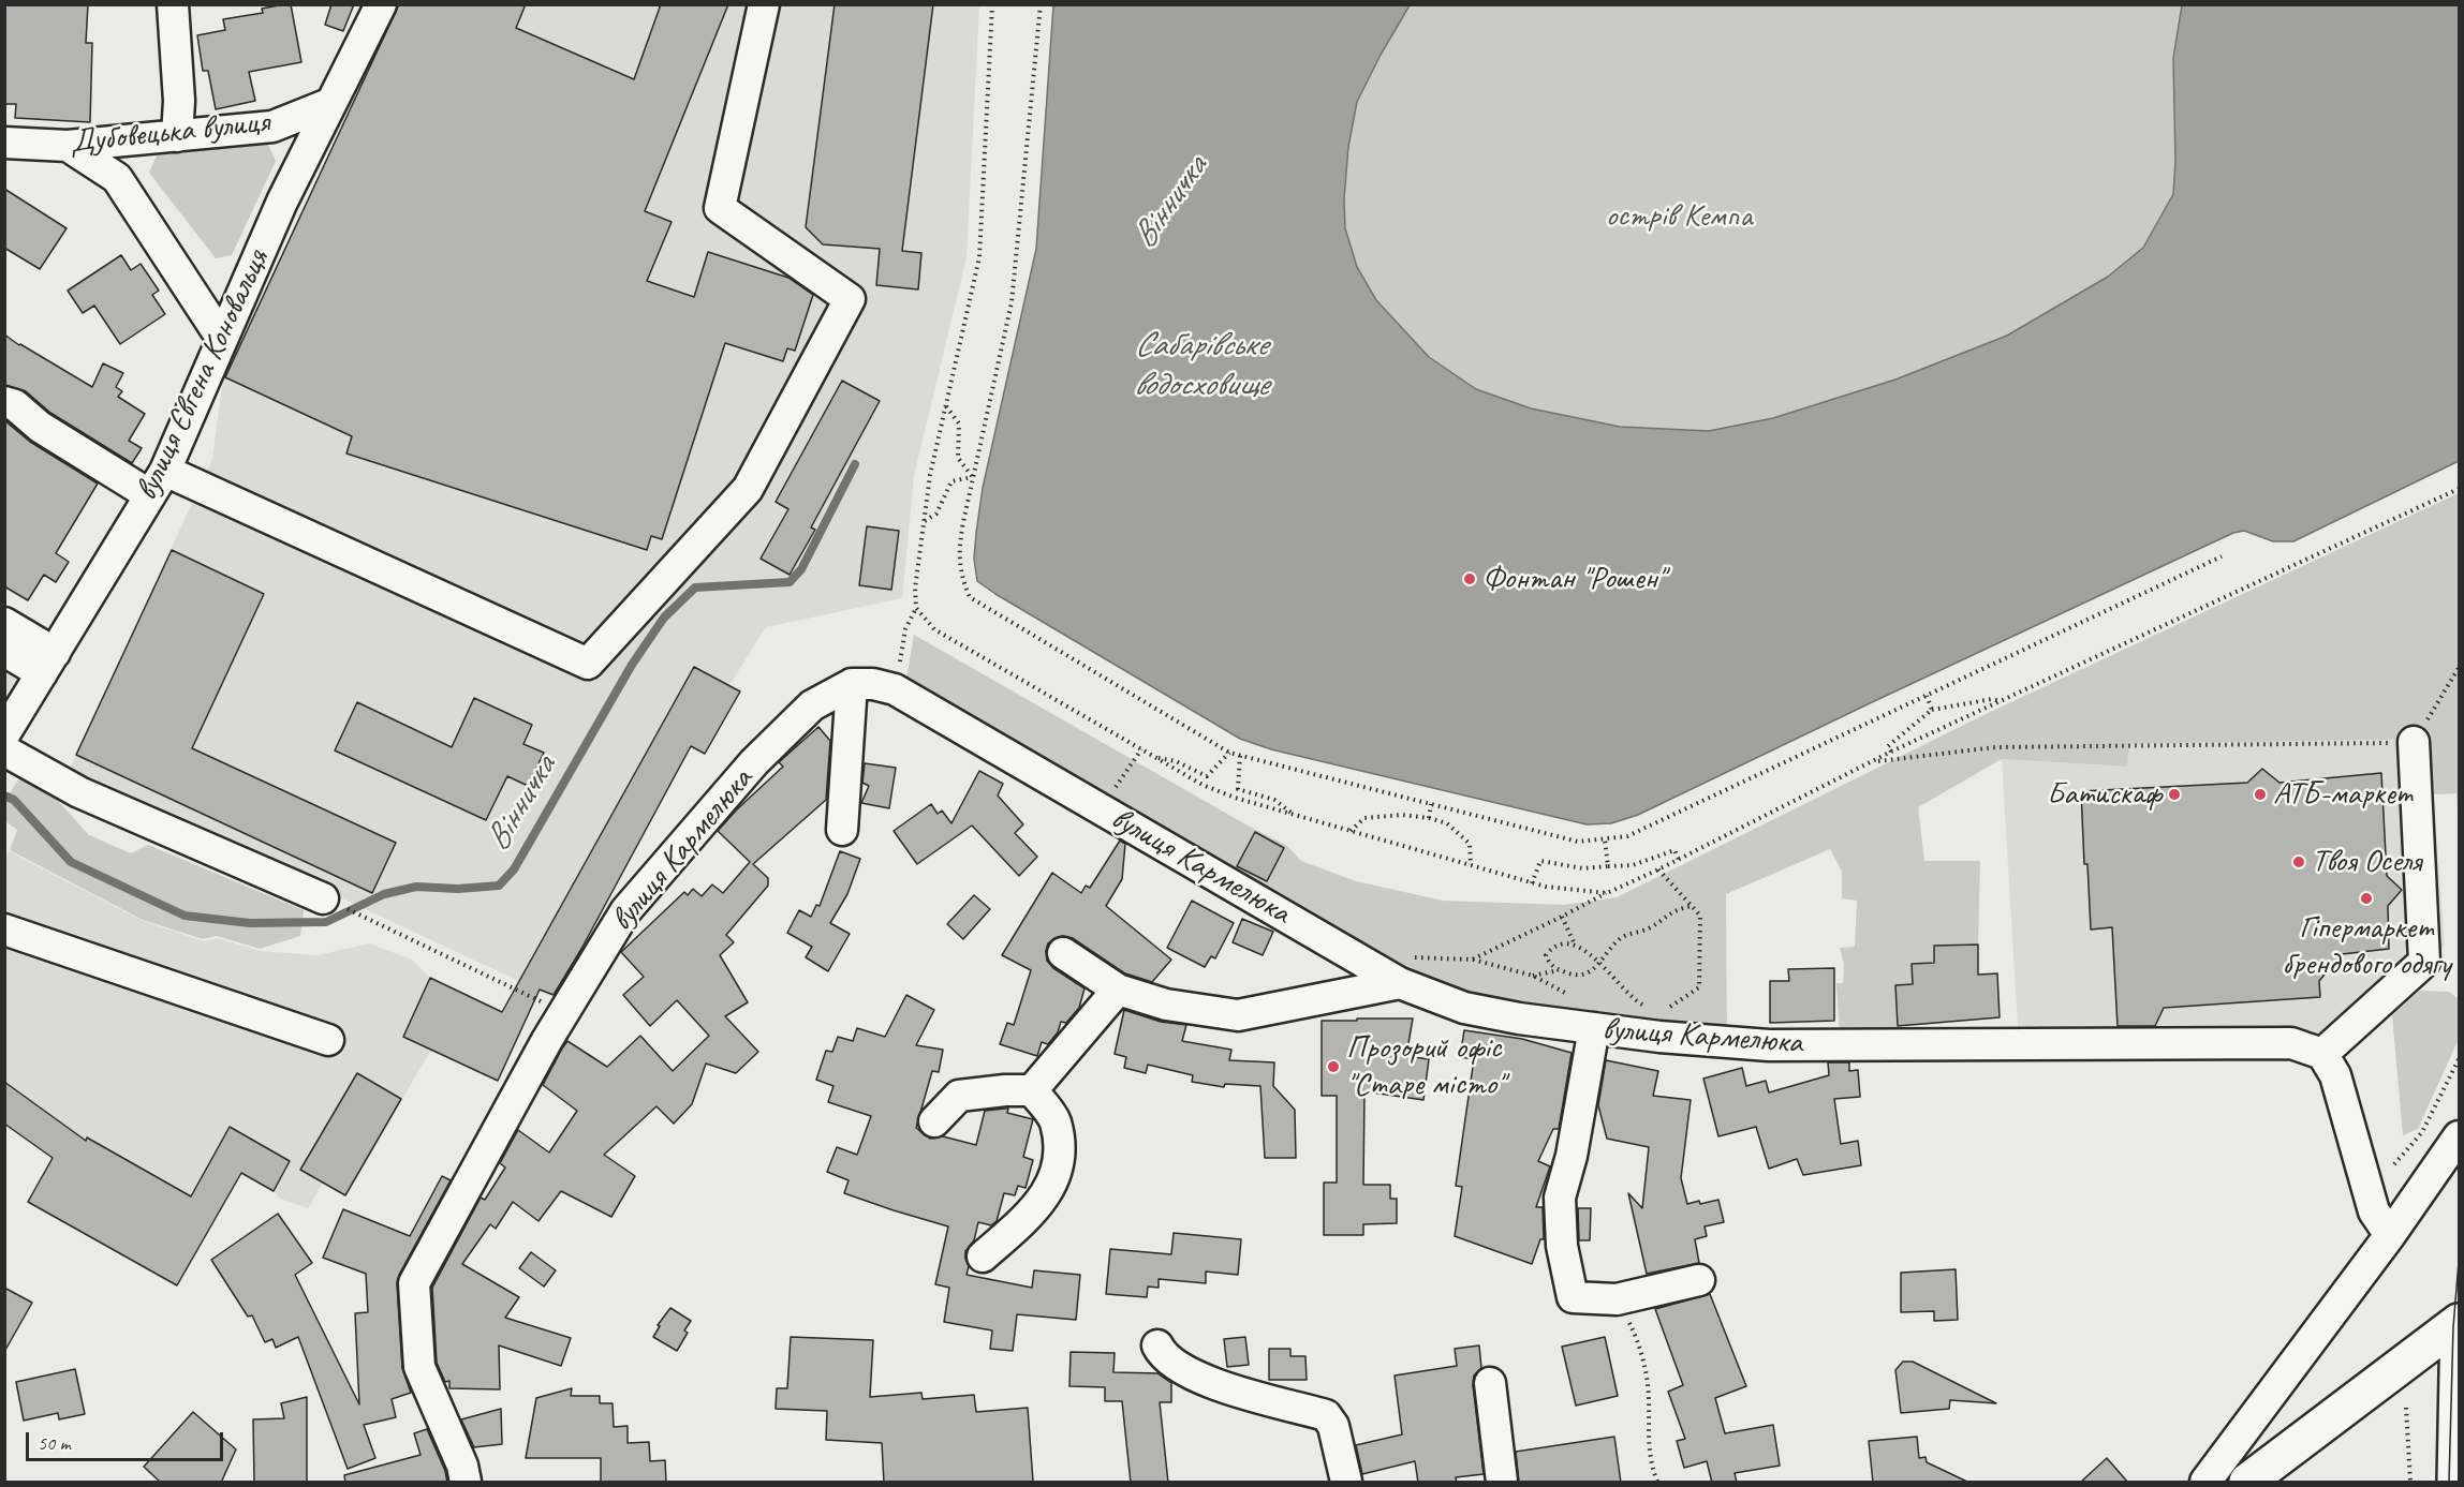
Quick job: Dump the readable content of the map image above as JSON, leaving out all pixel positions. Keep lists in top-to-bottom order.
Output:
{
  "streets": {
    "street": ["Дубовецька вулиця", "вулиця Євгена Коновальця", "вулиця Кармелюка"]
  },
  "crossings": [
    ["Дубовецька вулиця", "вулиця Євгена Коновальця"]
  ],
  "water": ["Вінничка", "Сабарівське водосховище"],
  "parks": ["острів Кемпа"],
  "places": [
    "Фонтан \"Рошен\"",
    "Батискаф",
    "АТБ-маркет",
    "Твоя Оселя",
    "Гіпермаркет брендового одягу",
    "Прозорий офіс \"Старе місто\""
  ],
  "scale_bar": "50 m"
}
